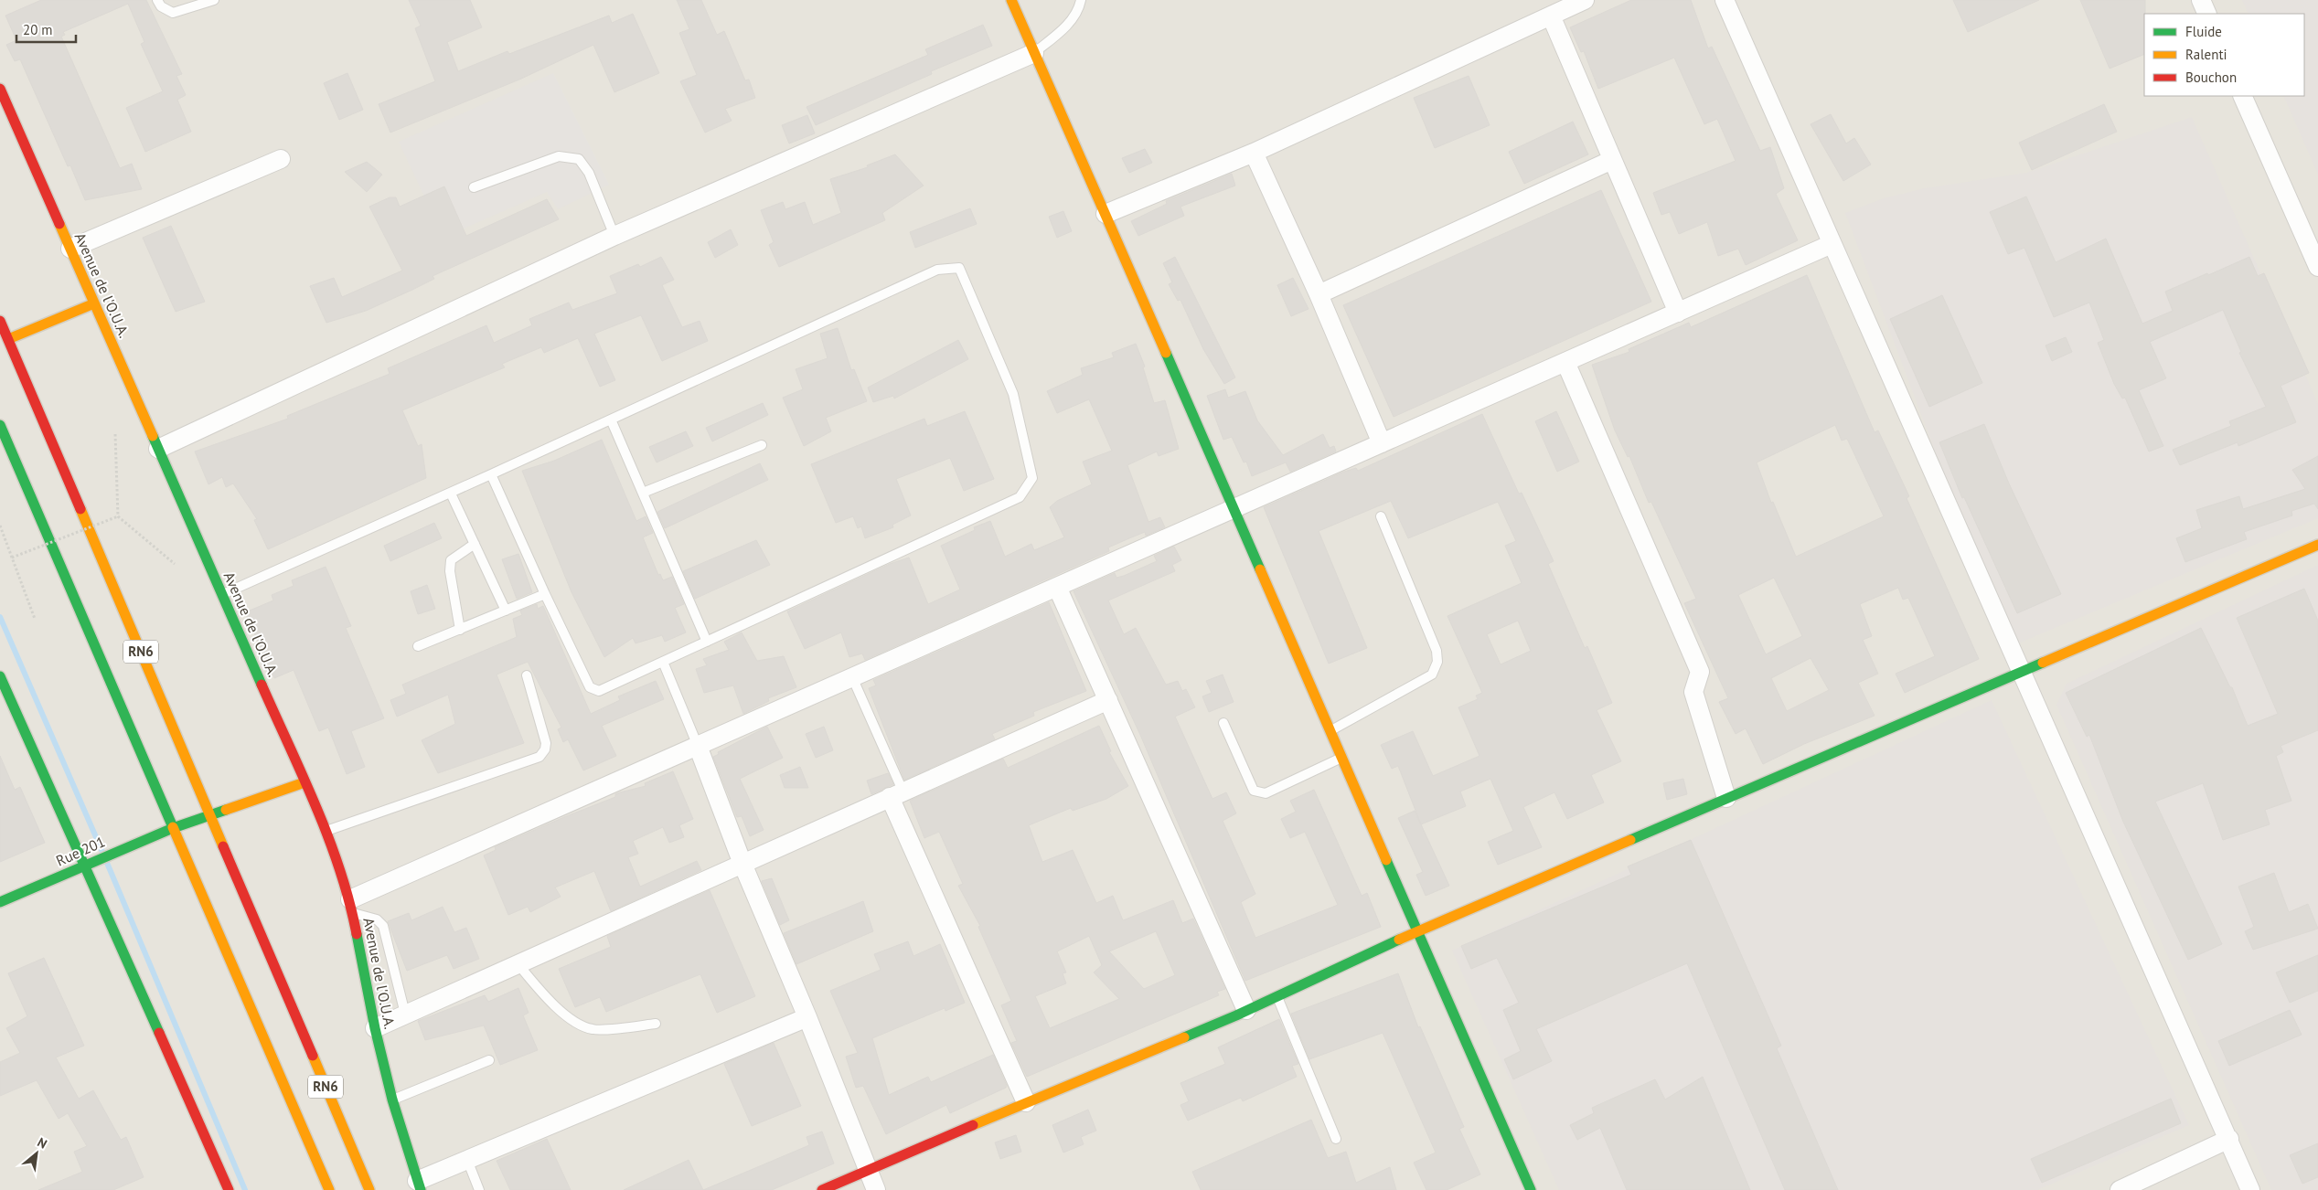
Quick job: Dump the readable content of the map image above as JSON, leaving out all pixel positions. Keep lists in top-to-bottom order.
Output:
{
  "streets": {
    "main road": ["Avenue de l'O.U.A.", "RN6", "Rue 201"]
  },
  "crossings": [
    ["Avenue de l'O.U.A.", "Rue 201"],
    ["RN6", "Rue 201"]
  ],
  "legend": ["Fluide", "Ralenti", "Bouchon"],
  "scale_bar": "20 m",
  "north": "top right"
}
